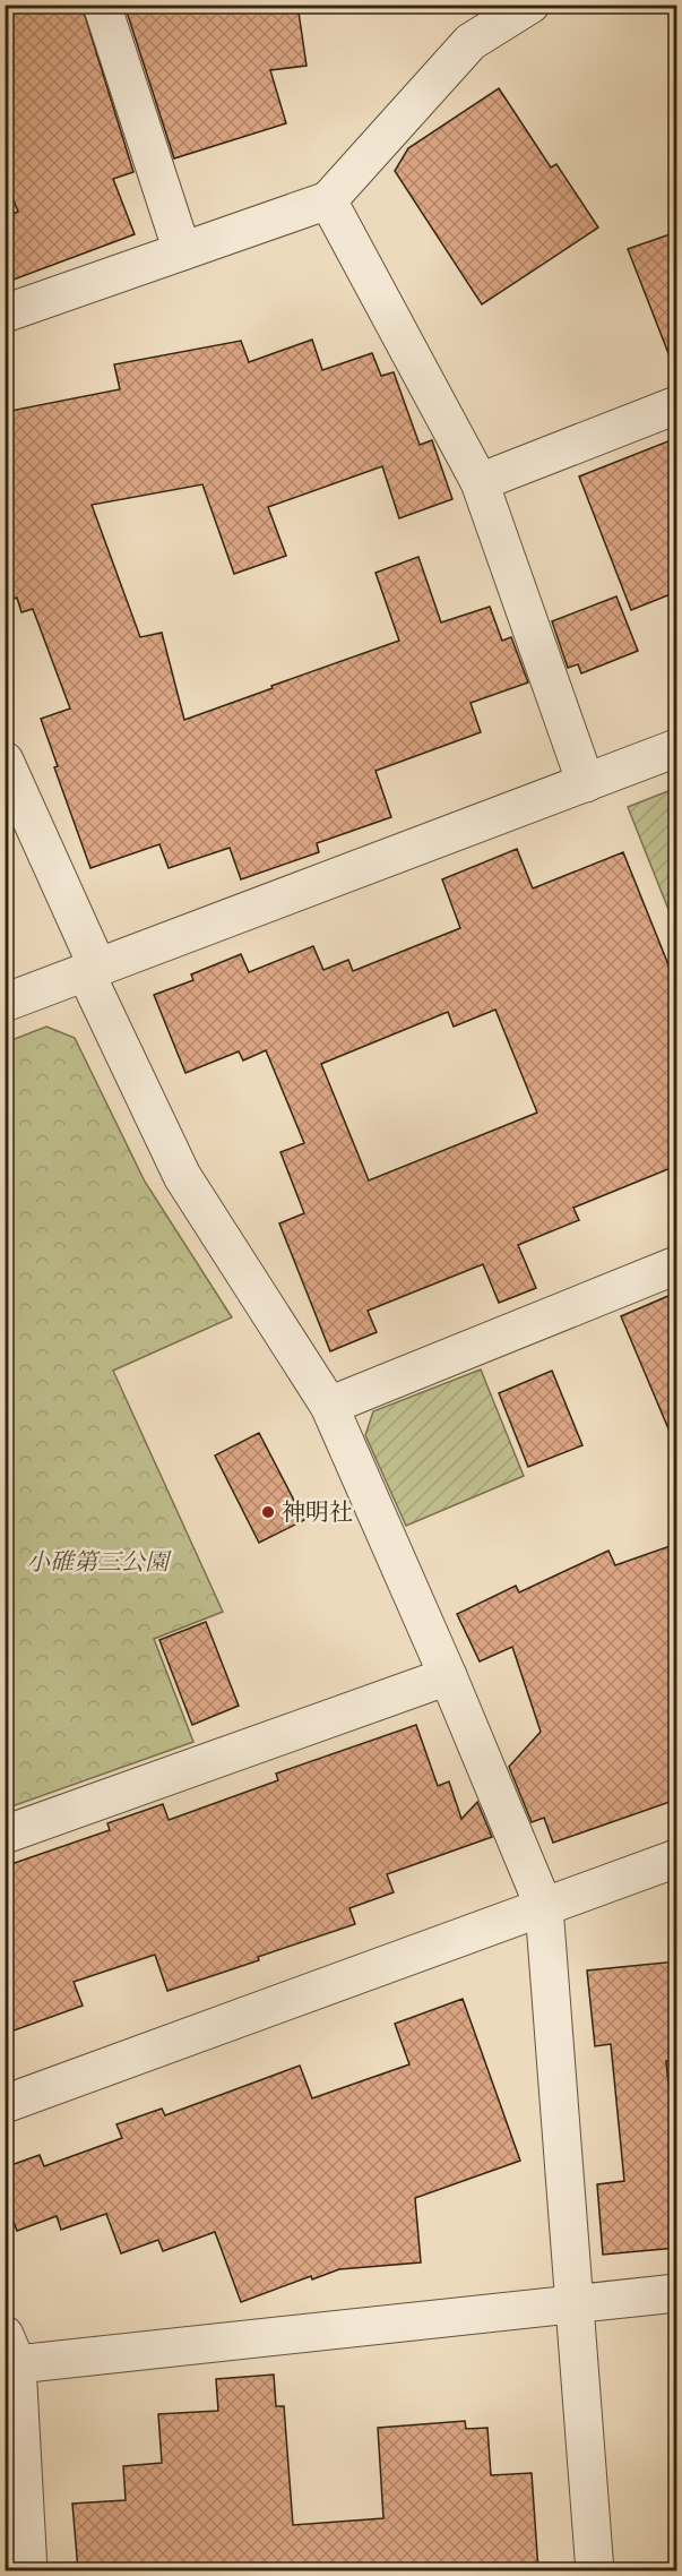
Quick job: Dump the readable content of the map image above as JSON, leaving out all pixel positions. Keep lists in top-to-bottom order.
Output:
{
  "parks": ["小碓第三公園"],
  "places": ["神明社"]
}
